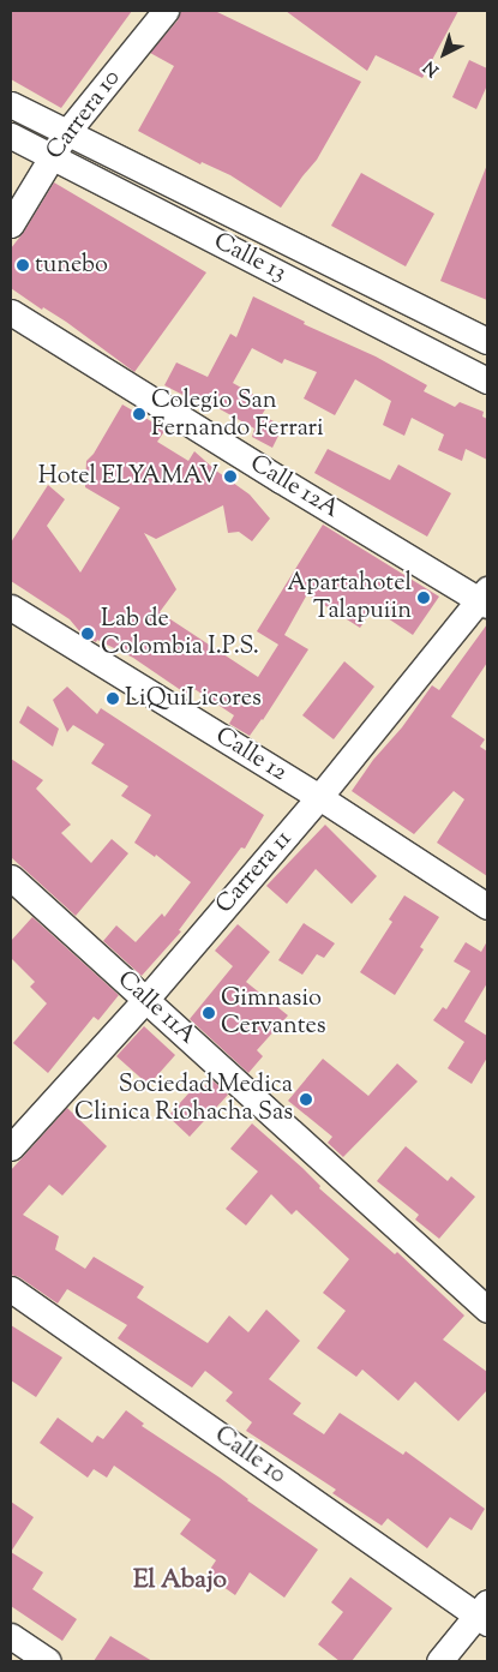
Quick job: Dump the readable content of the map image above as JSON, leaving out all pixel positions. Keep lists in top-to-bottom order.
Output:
{
  "streets": {
    "street": [
      "Carrera 10",
      "Calle 13",
      "Calle 12A",
      "Calle 12",
      "Carrera 11",
      "Calle 11A",
      "Calle 10"
    ]
  },
  "crossings": [
    ["Carrera 10", "Calle 13"],
    ["Calle 12A", "Carrera 11"],
    ["Calle 12", "Carrera 11"],
    ["Carrera 11", "Calle 11A"]
  ],
  "districts": ["El Abajo"],
  "places": [
    "tunebo",
    "Colegio San Fernando Ferrari",
    "Hotel ELYAMAV",
    "Apartahotel Talapuiin",
    "Lab de Colombia I.P.S.",
    "LiQuiLicores",
    "Gimnasio Cervantes",
    "Sociedad Medica Clinica Riohacha Sas"
  ],
  "north": "bottom left"
}
